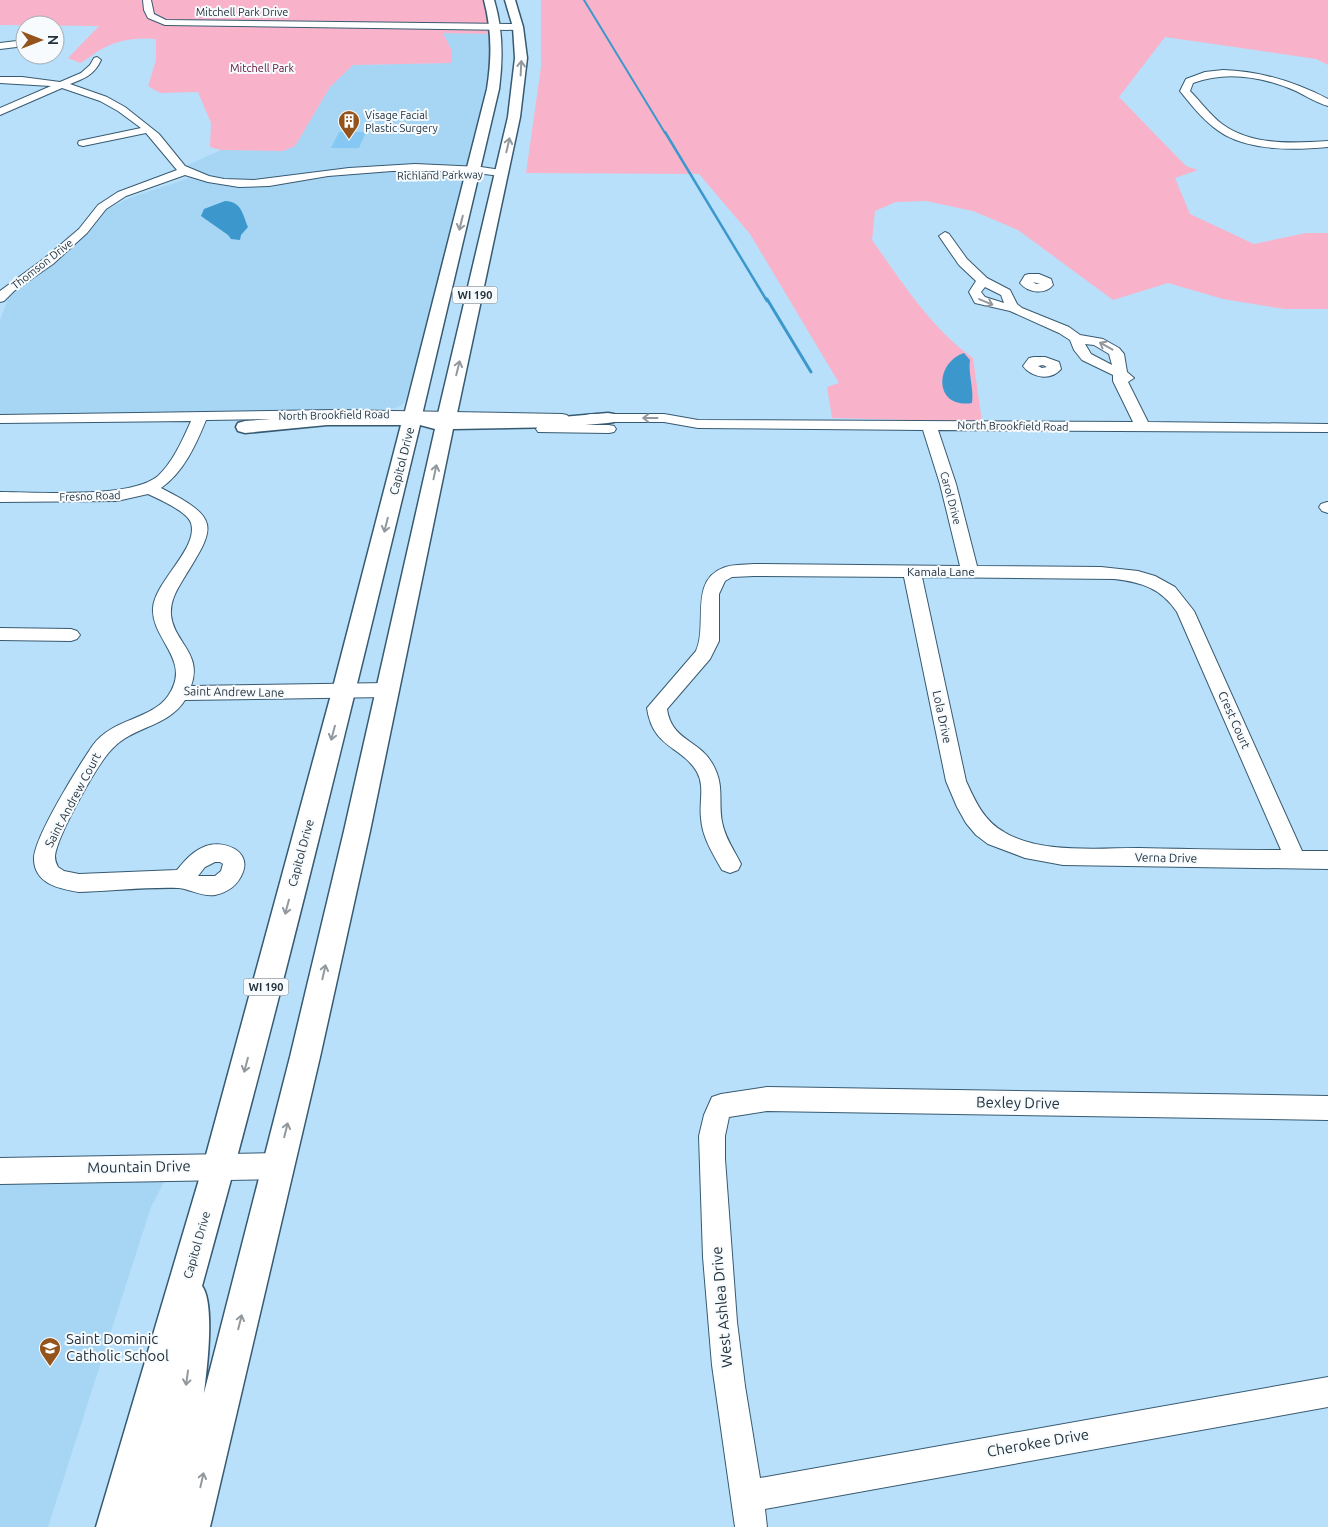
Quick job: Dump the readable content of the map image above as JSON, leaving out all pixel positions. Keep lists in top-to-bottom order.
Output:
{
  "streets": {
    "main road": ["WI 190", "Capitol Drive"],
    "street": [
      "Mitchell Park Drive",
      "Richland Parkway",
      "Thomson Drive",
      "North Brookfield Road",
      "Fresno Road",
      "Carol Drive",
      "Kamala Lane",
      "Saint Andrew Lane",
      "Lola Drive",
      "Crest Court",
      "Saint Andrew Court",
      "Verna Drive",
      "Bexley Drive",
      "Mountain Drive",
      "West Ashlea Drive",
      "Cherokee Drive"
    ]
  },
  "crossings": [
    ["Mitchell Park Drive", "Capitol Drive"],
    ["Richland Parkway", "Thomson Drive"],
    ["Richland Parkway", "Capitol Drive"],
    ["WI 190", "Capitol Drive"],
    ["WI 190", "Saint Andrew Lane"],
    ["WI 190", "Mountain Drive"],
    ["North Brookfield Road", "Capitol Drive"],
    ["North Brookfield Road", "Fresno Road"],
    ["North Brookfield Road", "Carol Drive"],
    ["Capitol Drive", "Saint Andrew Lane"],
    ["Capitol Drive", "Mountain Drive"],
    ["Fresno Road", "Saint Andrew Lane"],
    ["Carol Drive", "Kamala Lane"],
    ["Kamala Lane", "Lola Drive"],
    ["Kamala Lane", "Crest Court"],
    ["Saint Andrew Lane", "Saint Andrew Court"],
    ["Lola Drive", "Verna Drive"],
    ["Crest Court", "Verna Drive"],
    ["Bexley Drive", "West Ashlea Drive"],
    ["West Ashlea Drive", "Cherokee Drive"]
  ],
  "parks": ["Mitchell Park"],
  "places": {
    "building": ["Visage Facial Plastic Surgery"],
    "school or university": ["Saint Dominic Catholic School"]
  },
  "north": "right"
}
